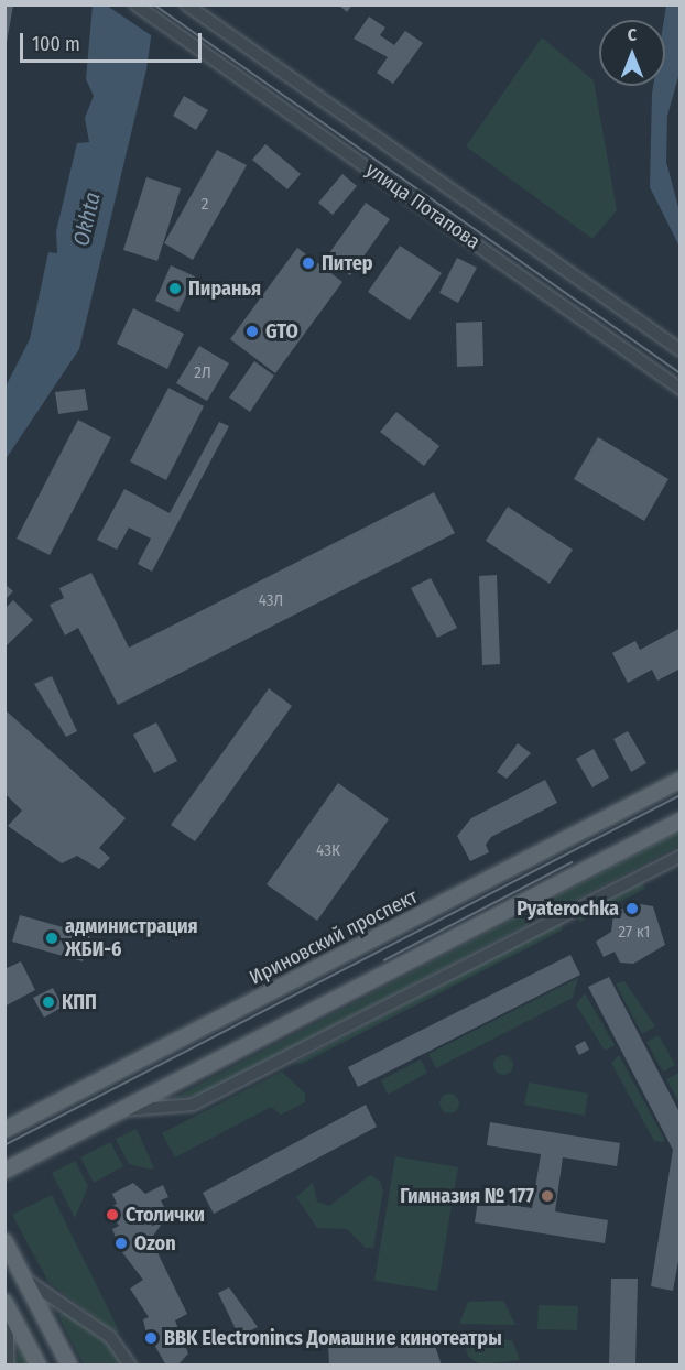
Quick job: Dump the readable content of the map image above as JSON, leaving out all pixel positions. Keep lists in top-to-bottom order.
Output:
{
  "streets": {
    "main road": ["Ириновский проспект"],
    "street": ["улица Потапова"]
  },
  "water": ["Okhta"],
  "places": [
    "Питер",
    "Пиранья",
    "GTO",
    "Pyaterochka",
    "администрация ЖБИ-6",
    "КПП",
    "Гимназия № 177",
    "Столички",
    "Ozon",
    "BBK Electronincs Домашние кинотеатры"
  ],
  "house_numbers": [
    "2",
    "2Л",
    "43Л",
    "43К",
    "27 к1"
  ],
  "scale_bar": "100 m",
  "north": "top"
}
